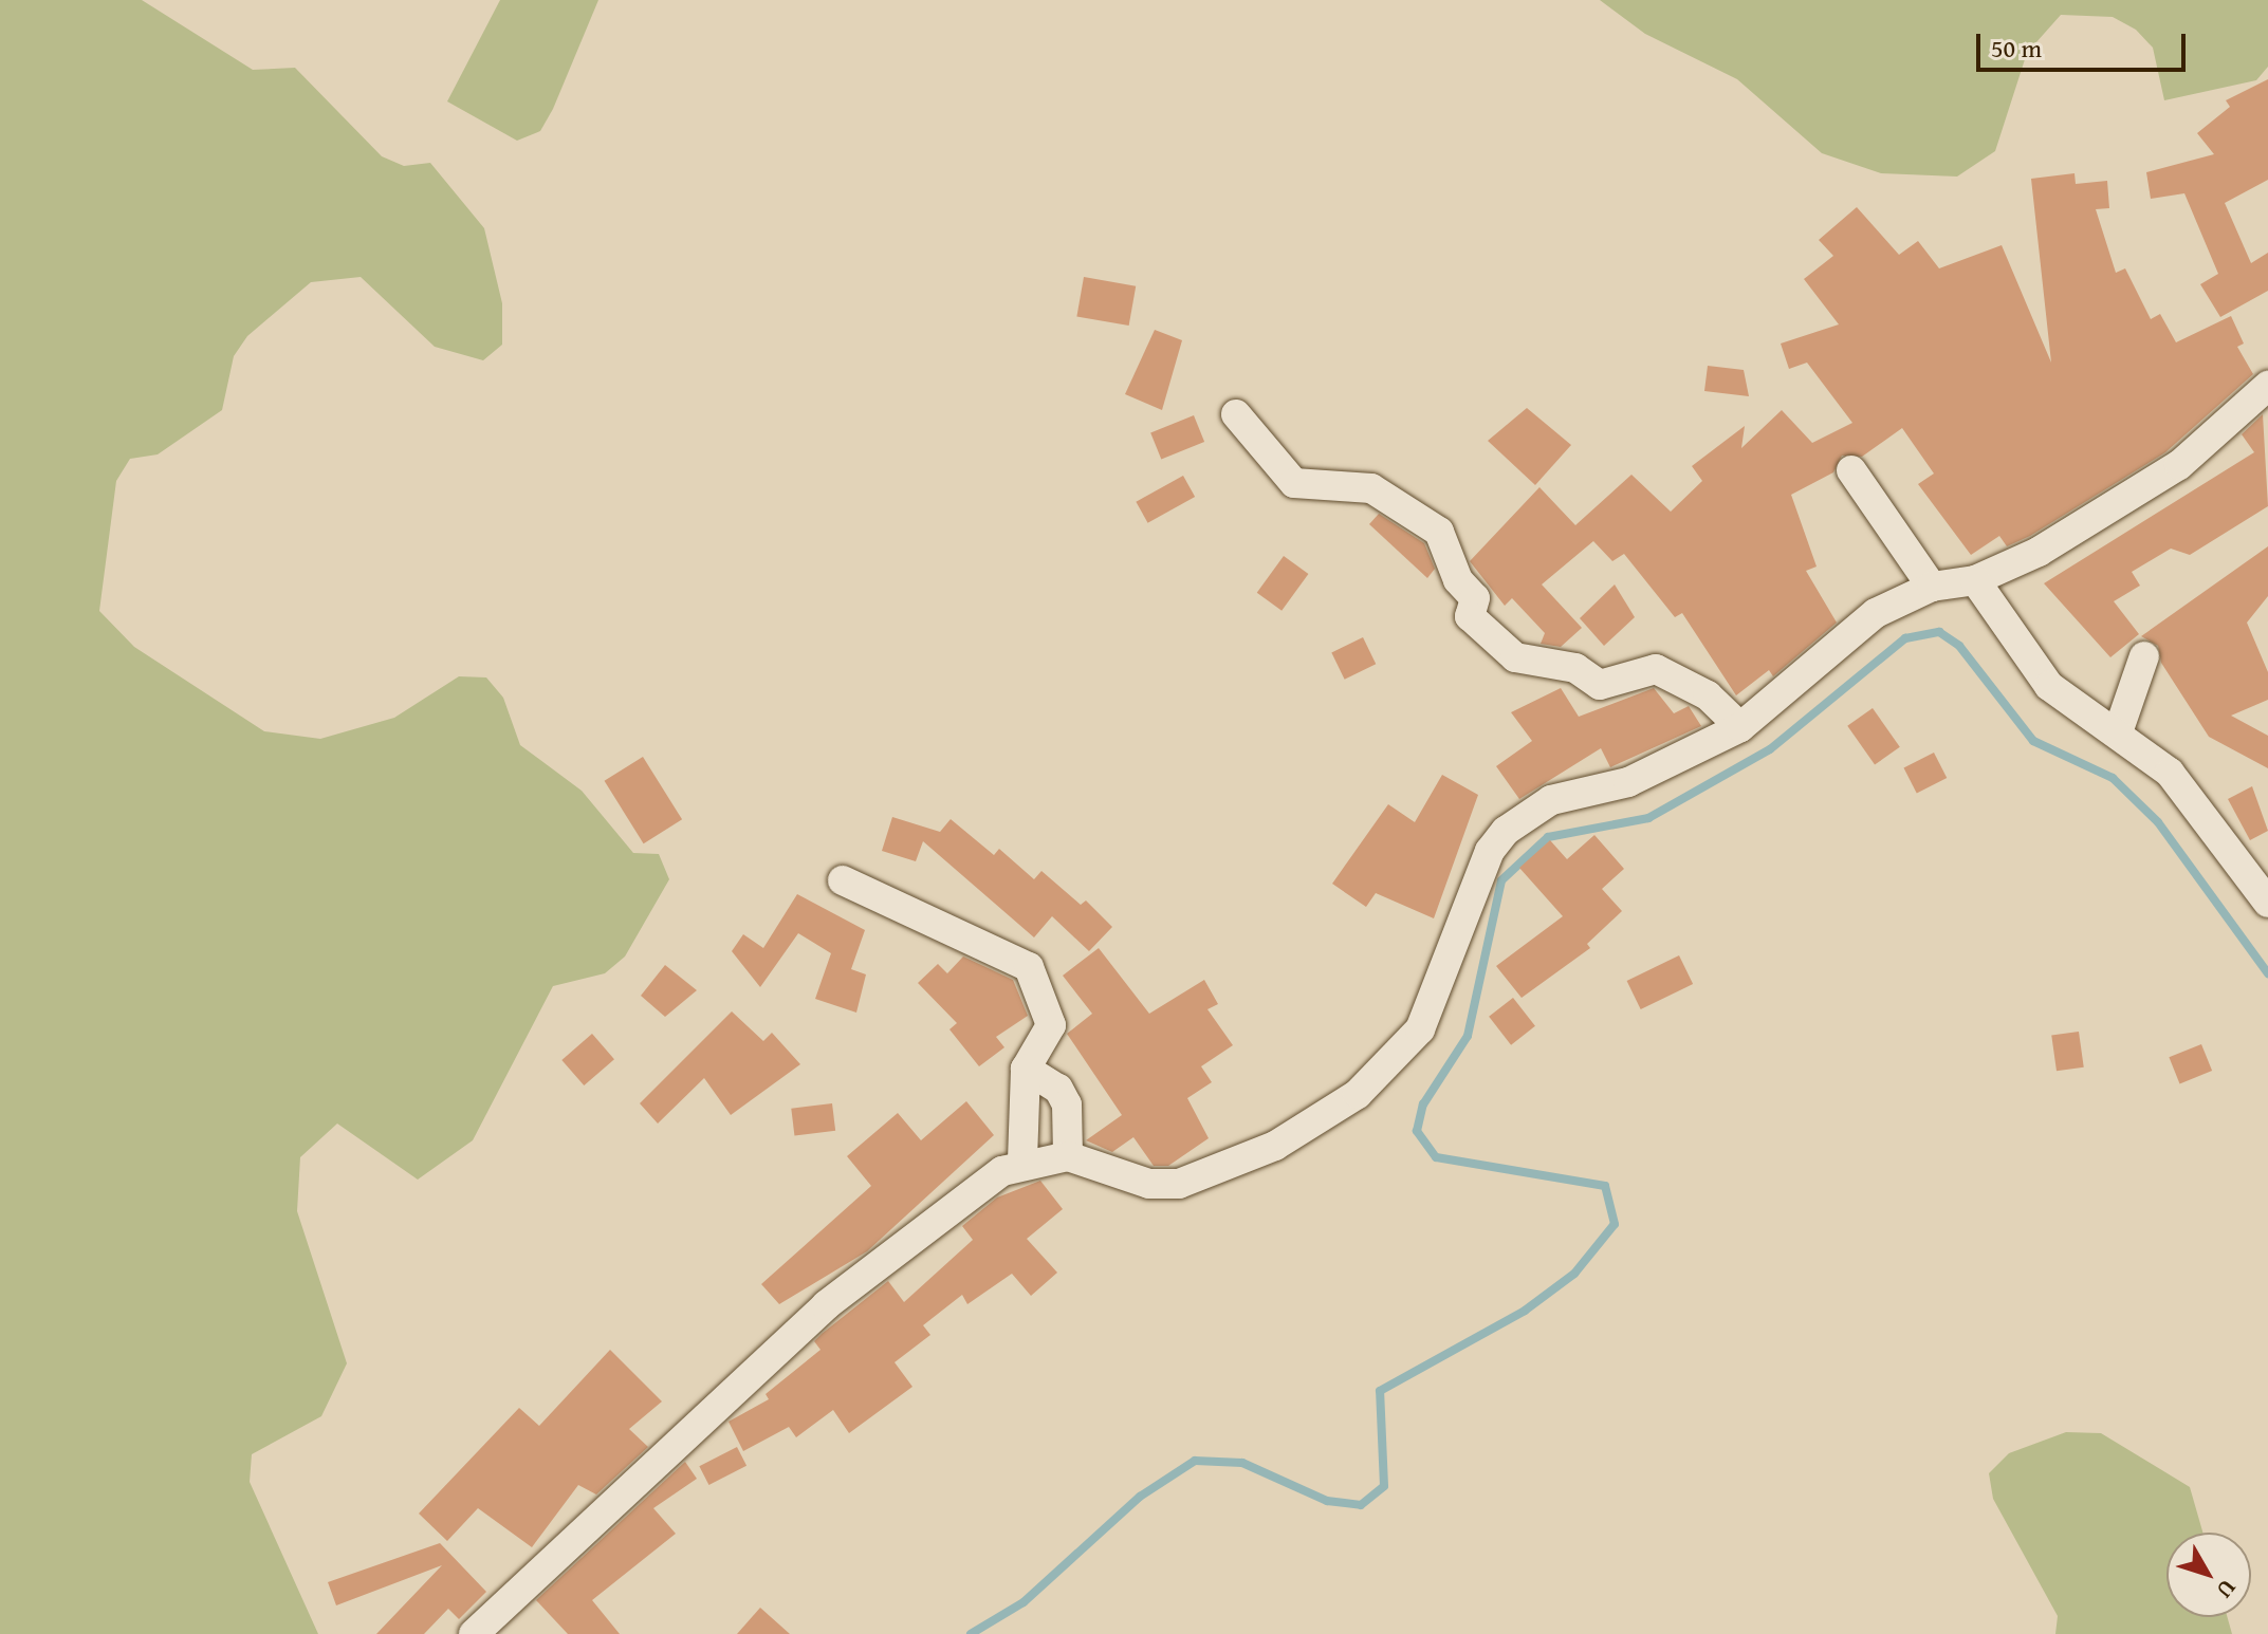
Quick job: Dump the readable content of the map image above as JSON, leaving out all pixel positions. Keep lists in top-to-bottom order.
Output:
{
  "scale_bar": "50 m",
  "north": "bottom right"
}
